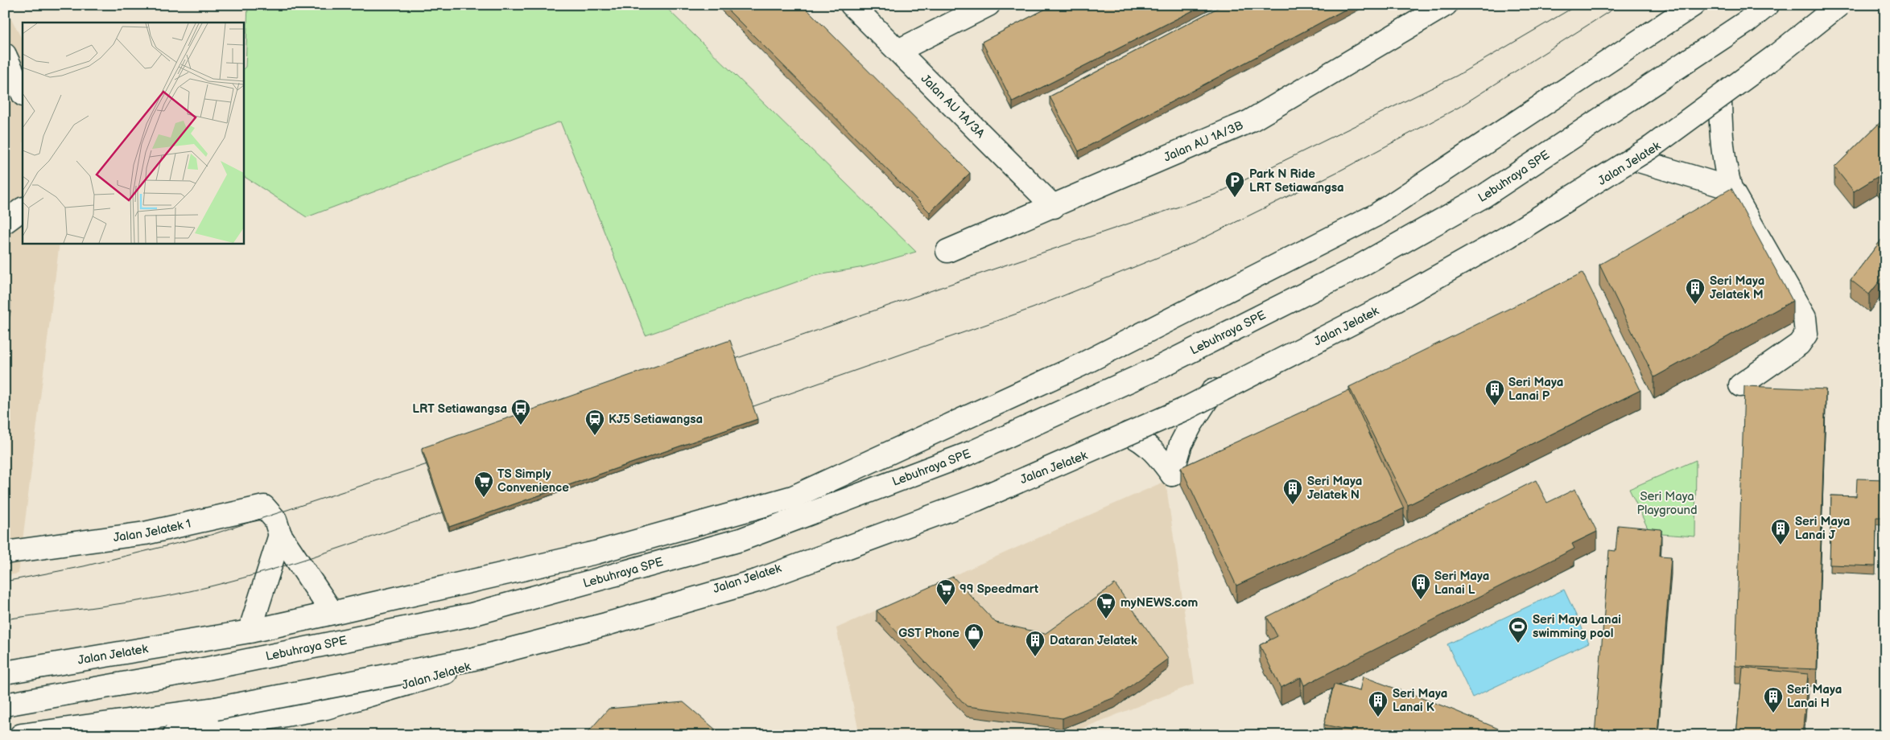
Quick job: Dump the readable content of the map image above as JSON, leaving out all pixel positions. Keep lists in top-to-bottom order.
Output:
{
  "streets": {
    "main road": [
      "Jalan AU 1A/3A",
      "Jalan AU 1A/3B",
      "Jalan Jelatek",
      "Lebuhraya SPE",
      "Jalan Jelatek 1"
    ]
  },
  "crossings": [
    ["Jalan AU 1A/3A", "Jalan AU 1A/3B"],
    ["Jalan Jelatek", "Jalan Jelatek 1"]
  ],
  "parks": ["Seri Maya Playground"],
  "places": {
    "parking": ["Park N Ride LRT Setiawangsa"],
    "building": [
      "Seri Maya Jelatek M",
      "Seri Maya Lanai P",
      "Seri Maya Jelatek N",
      "Seri Maya Lanai J",
      "Seri Maya Lanai L",
      "Dataran Jelatek",
      "Seri Maya Lanai H",
      "Seri Maya Lanai K"
    ],
    "bus stop": ["LRT Setiawangsa"],
    "station": ["KJ5 Setiawangsa"],
    "supermarket": ["TS Simply Convenience", "99 Speedmart", "myNEWS.com"],
    "sports": ["Seri Maya Lanai swimming pool"],
    "shop": ["GST Phone"]
  }
}
